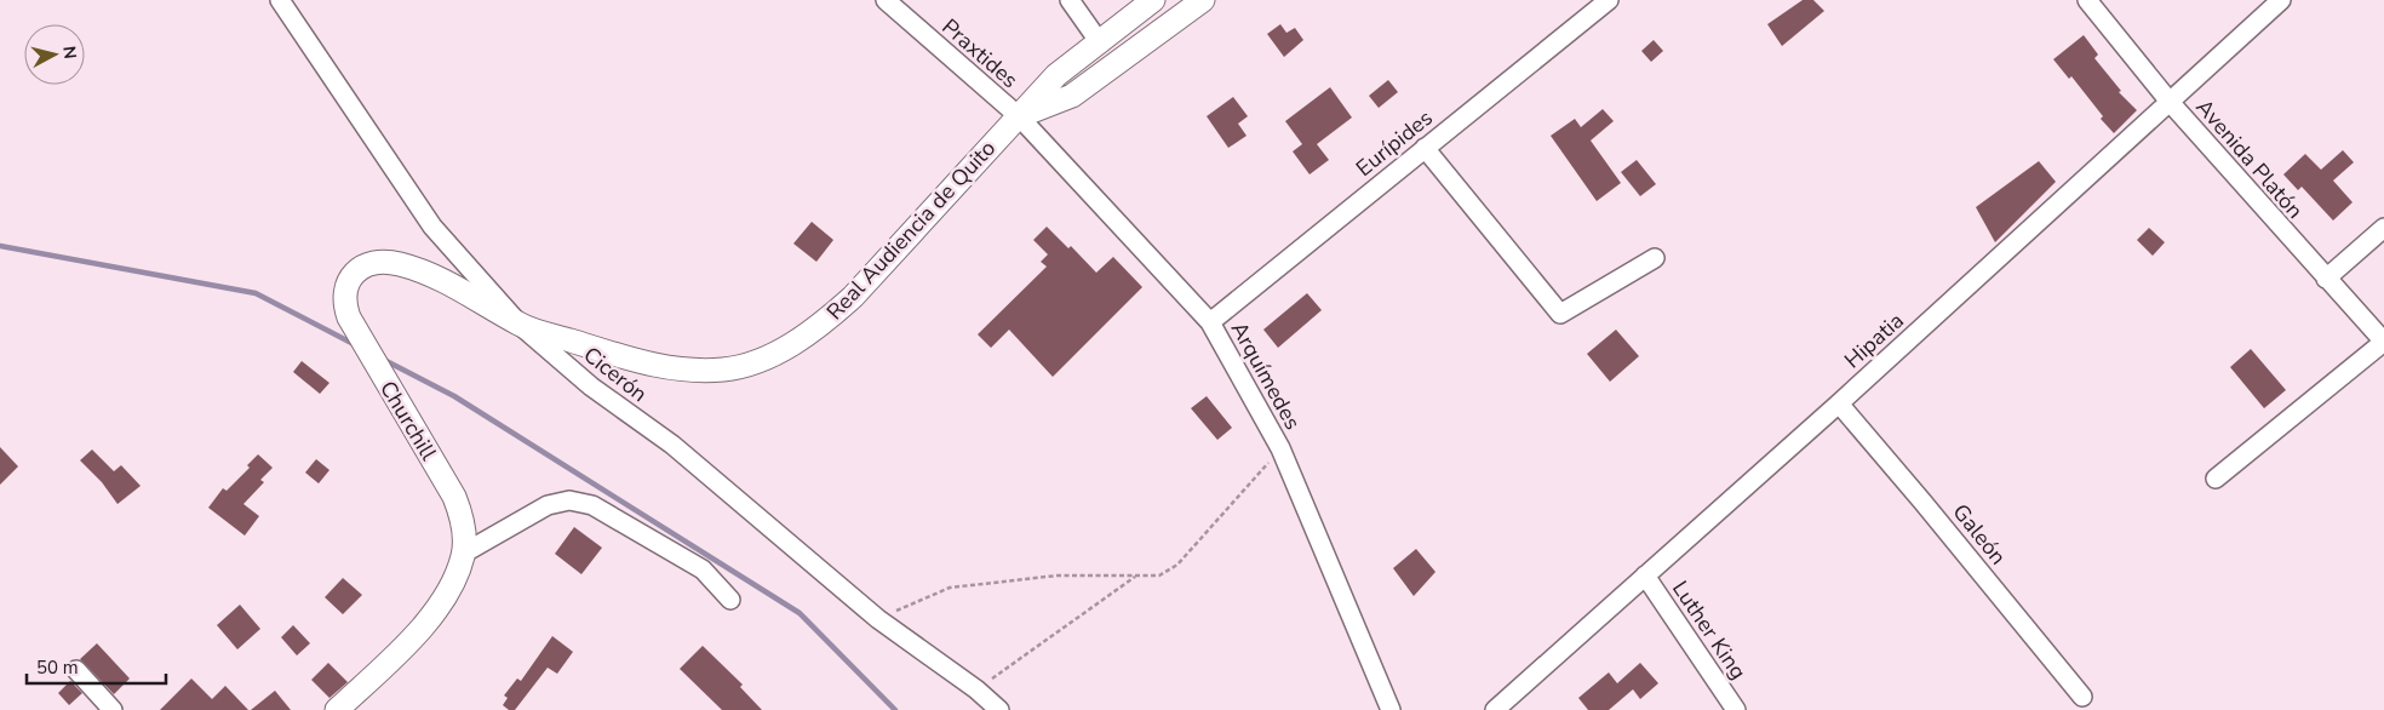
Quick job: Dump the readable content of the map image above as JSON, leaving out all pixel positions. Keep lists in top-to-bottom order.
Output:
{
  "streets": {
    "main road": ["Real Audiencia de Quito", "Churchill"],
    "street": [
      "Praxtides",
      "Eurípides",
      "Avenida Platón",
      "Hipatia",
      "Cicerón",
      "Arquímedes",
      "Galeón",
      "Luther King"
    ]
  },
  "crossings": [
    ["Praxtides", "Real Audiencia de Quito"],
    ["Praxtides", "Arquímedes"],
    ["Eurípides", "Arquímedes"],
    ["Avenida Platón", "Hipatia"],
    ["Real Audiencia de Quito", "Cicerón"],
    ["Real Audiencia de Quito", "Arquímedes"],
    ["Real Audiencia de Quito", "Churchill"],
    ["Hipatia", "Galeón"],
    ["Hipatia", "Luther King"],
    ["Cicerón", "Churchill"]
  ],
  "scale_bar": "50 m",
  "north": "right"
}
